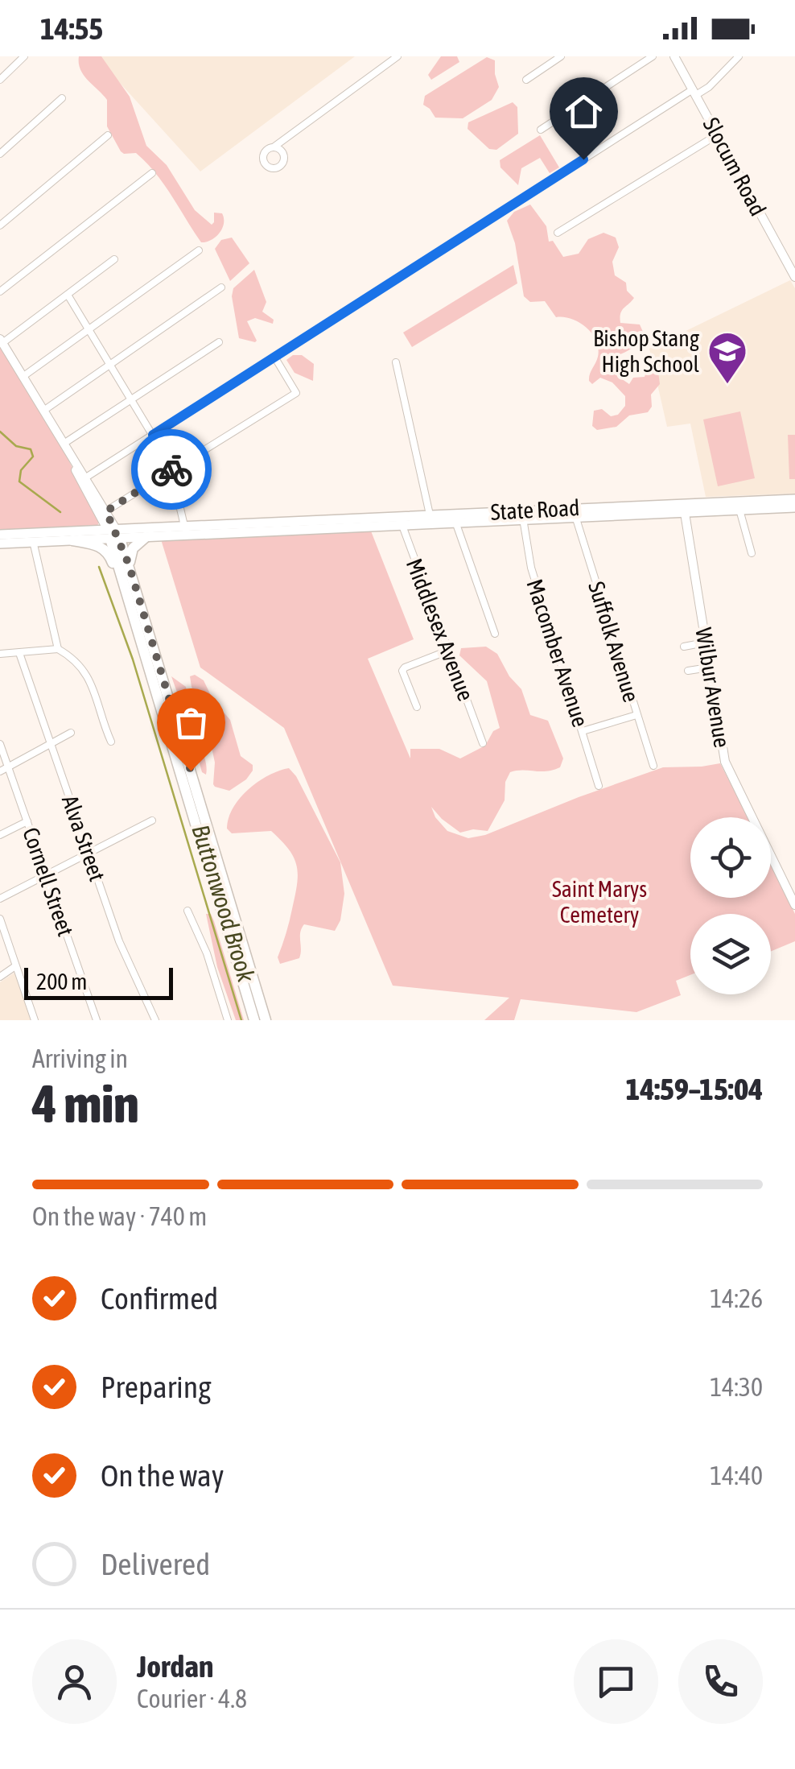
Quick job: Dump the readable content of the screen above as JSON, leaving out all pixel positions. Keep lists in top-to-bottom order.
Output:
{
  "streets": {
    "main road": ["Slocum Road", "State Road", "Wilbur Avenue"],
    "street": [
      "Middlesex Avenue",
      "Suffolk Avenue",
      "Macomber Avenue",
      "Alva Street",
      "Cornell Street"
    ]
  },
  "crossings": [
    ["State Road", "Middlesex Avenue"],
    ["State Road", "Suffolk Avenue"],
    ["State Road", "Macomber Avenue"],
    ["State Road", "Wilbur Avenue"]
  ],
  "water": ["Buttonwood Brook"],
  "parks": ["Saint Marys Cemetery"],
  "places": {
    "school or university": ["Bishop Stang High School"]
  },
  "scale_bar": "200 m",
  "page": {
    "status": "14:55",
    "scale": "200 m",
    "heading": ["4 min", "Arriving in", "14:59–15:04"],
    "panel": ["Jordan", "Courier · 4.8"],
    "bar": "On the way · 740 m",
    "list": [
      ["Confirmed", "14:26"],
      ["Preparing", "14:30"],
      ["On the way", "14:40"],
      "Delivered"
    ]
  }
}
